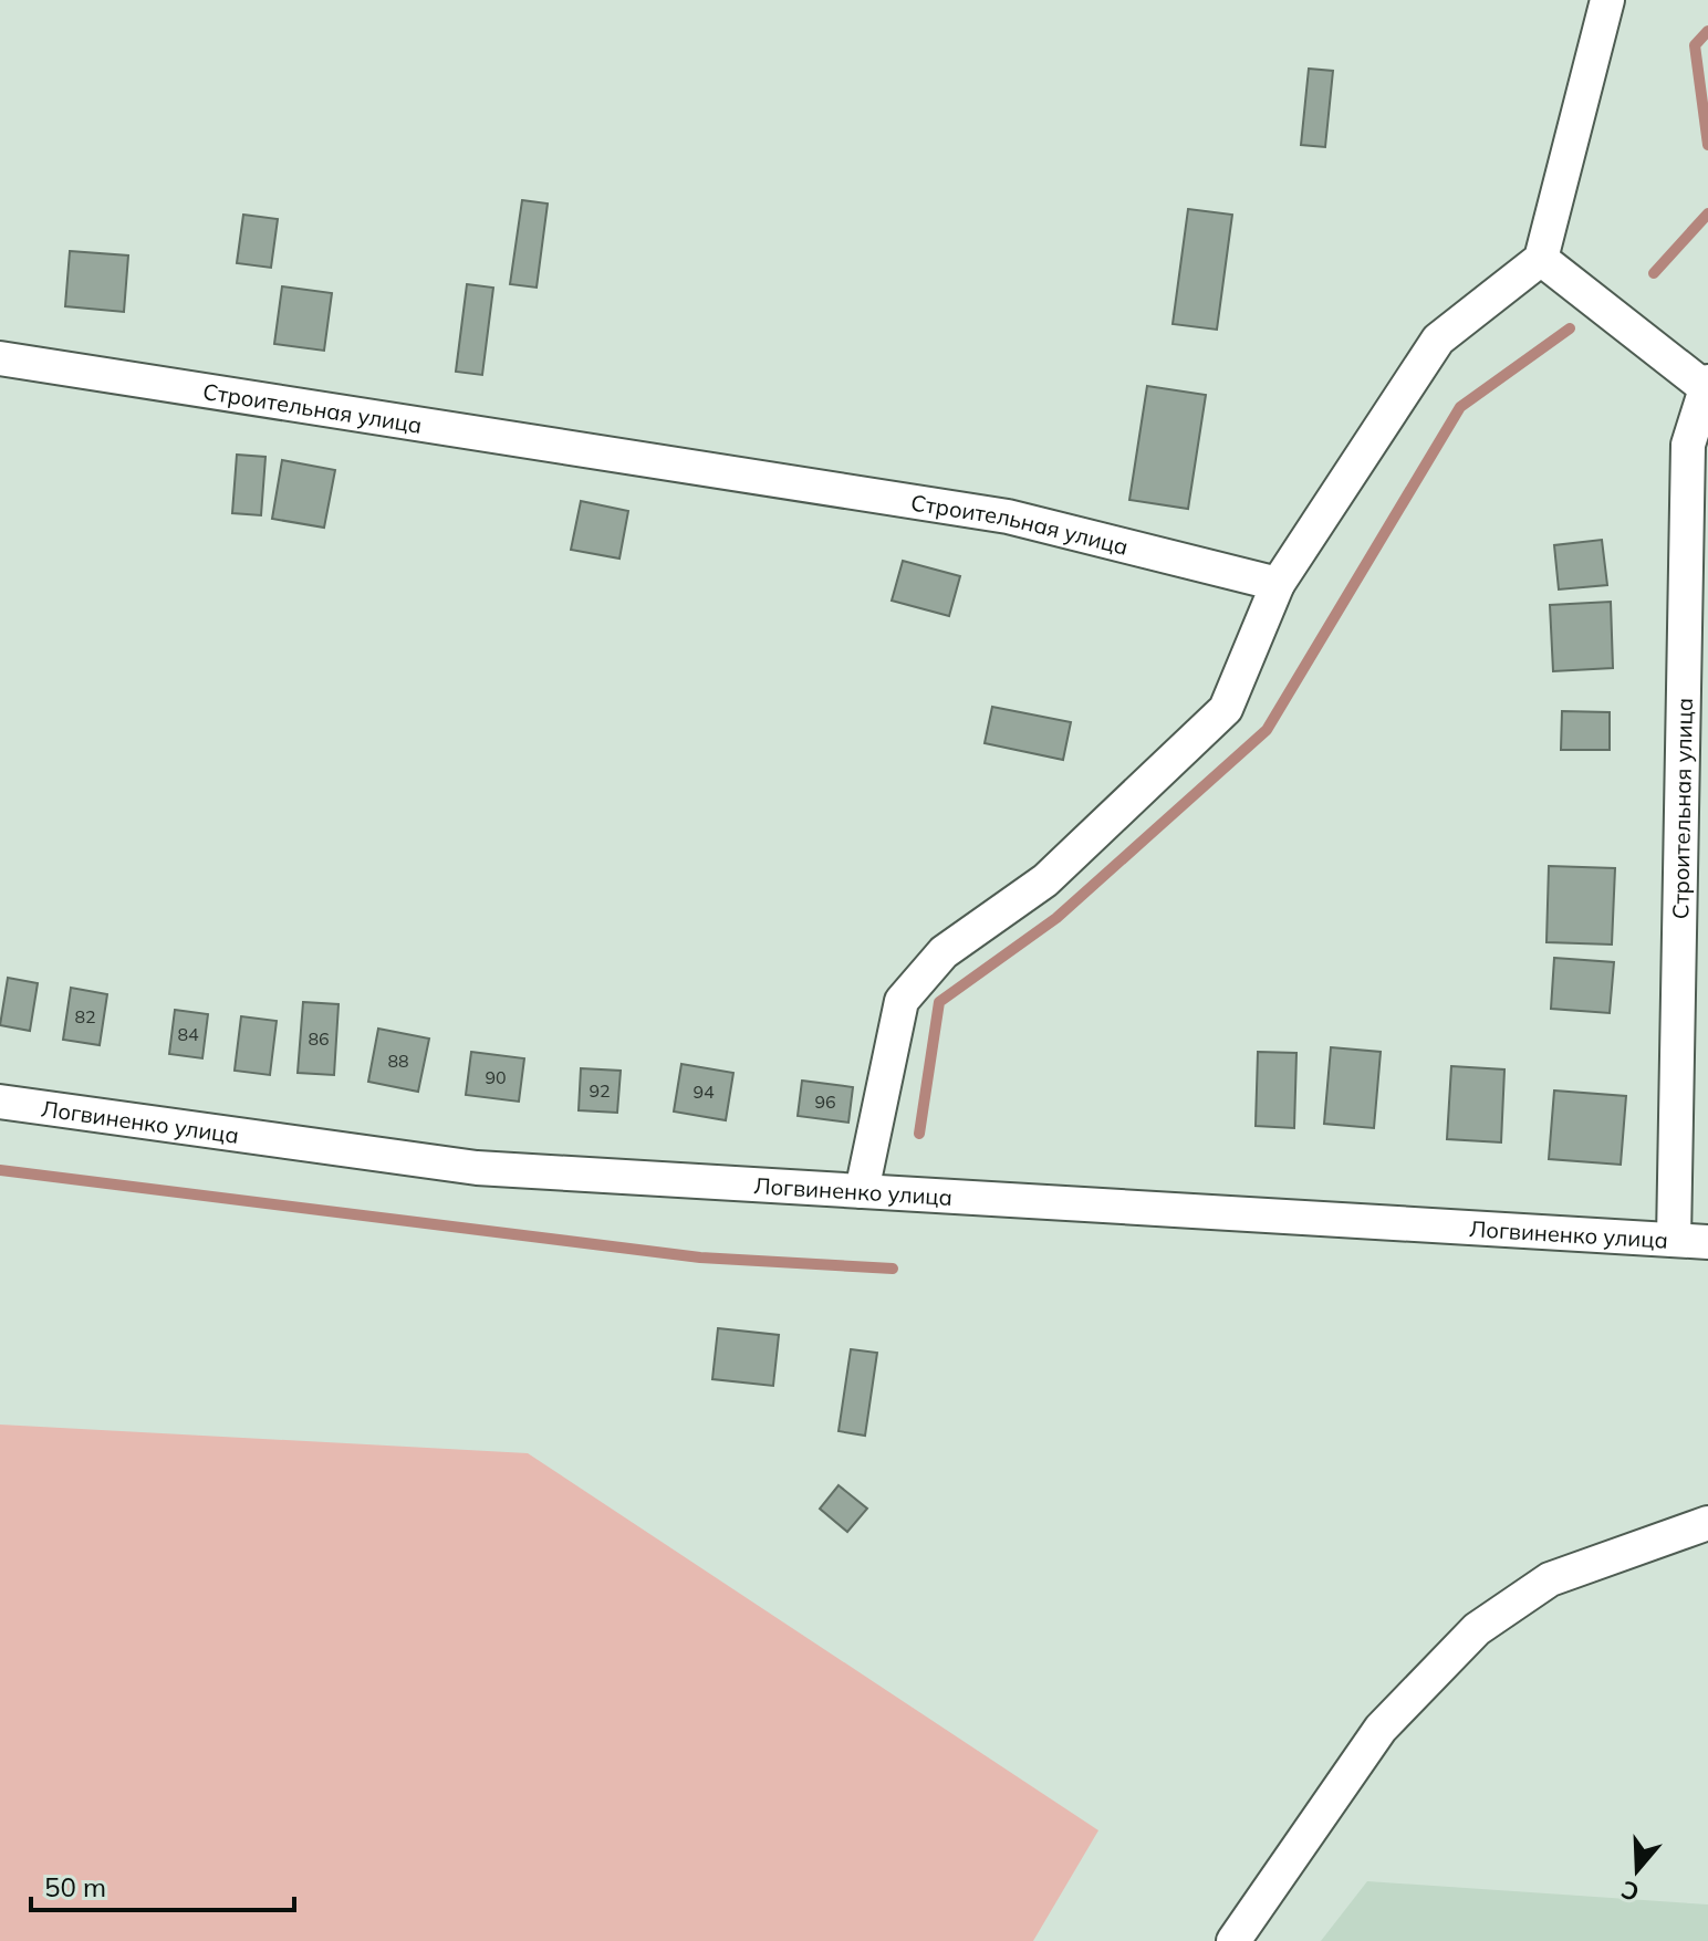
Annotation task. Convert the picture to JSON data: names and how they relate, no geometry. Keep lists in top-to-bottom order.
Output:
{
  "streets": {
    "street": ["Строительная улица", "Логвиненко улица"]
  },
  "crossings": [
    ["Строительная улица", "Логвиненко улица"]
  ],
  "house_numbers": [
    "82",
    "84",
    "86",
    "88",
    "90",
    "92",
    "94",
    "96"
  ],
  "scale_bar": "50 m",
  "north": "bottom"
}
